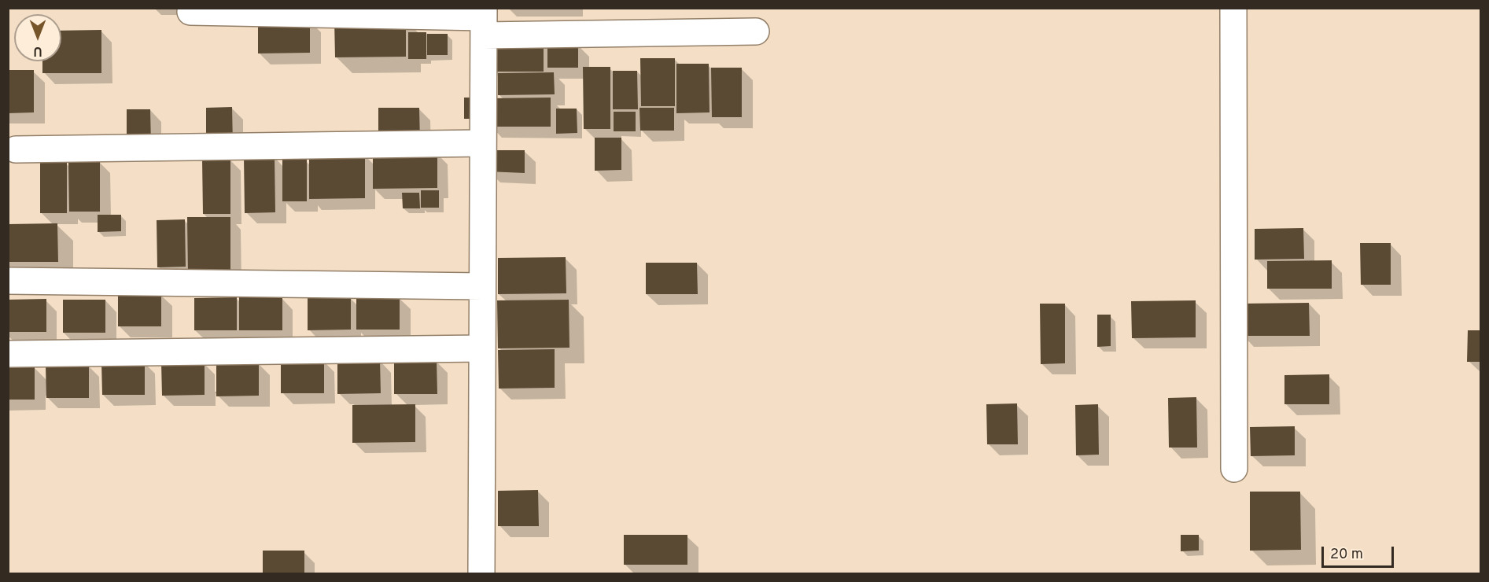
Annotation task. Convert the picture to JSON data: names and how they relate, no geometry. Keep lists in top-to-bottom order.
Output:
{
  "scale_bar": "20 m",
  "north": "bottom"
}
